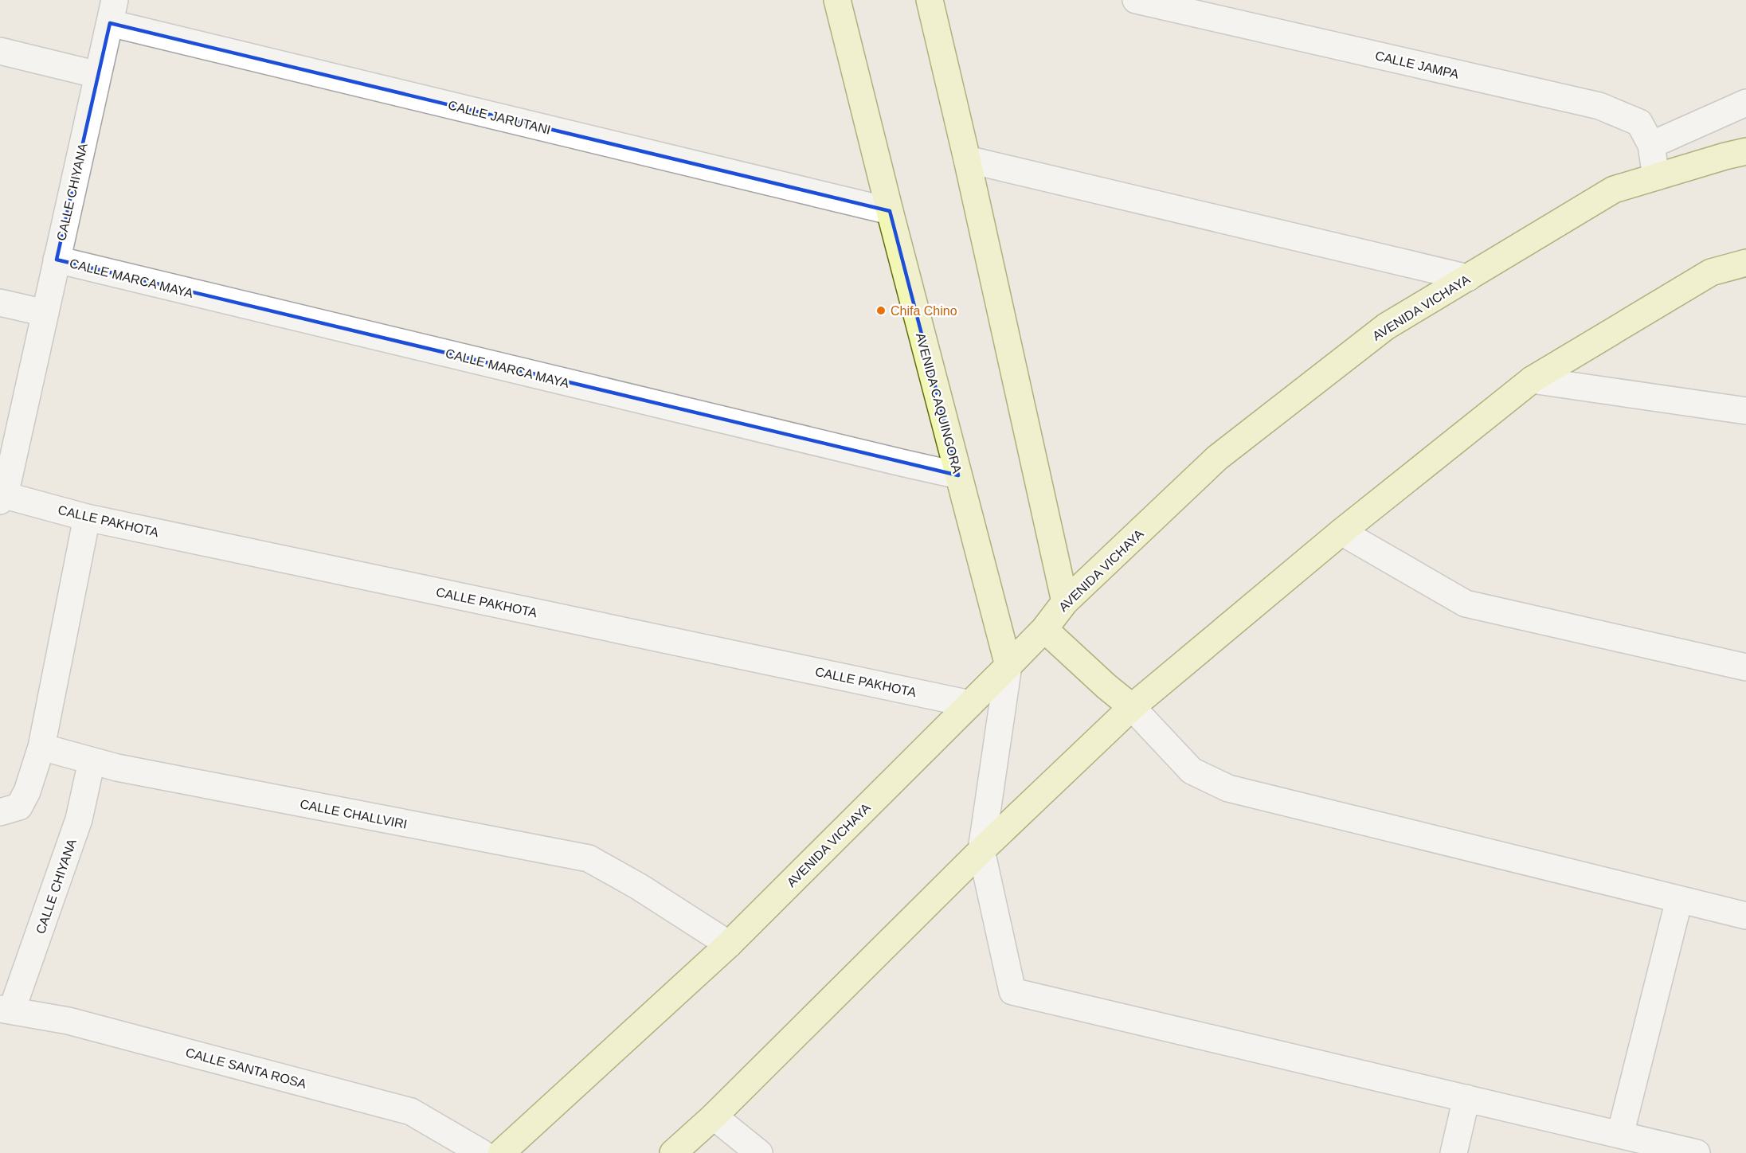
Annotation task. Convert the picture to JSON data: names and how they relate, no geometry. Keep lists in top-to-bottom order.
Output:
{
  "streets": {
    "street": [
      "CALLE JAMPA",
      "CALLE JARUTANI",
      "CALLE CHIYANA",
      "CALLE MARCA MAYA",
      "AVENIDA VICHAYA",
      "AVENIDA CAQUINGORA",
      "CALLE PAKHOTA",
      "CALLE CHALLVIRI",
      "CALLE SANTA ROSA"
    ]
  },
  "crossings": [
    ["CALLE JAMPA", "AVENIDA VICHAYA"],
    ["CALLE JARUTANI", "CALLE CHIYANA"],
    ["CALLE JARUTANI", "AVENIDA CAQUINGORA"],
    ["CALLE CHIYANA", "CALLE MARCA MAYA"],
    ["CALLE CHIYANA", "CALLE PAKHOTA"],
    ["CALLE CHIYANA", "CALLE CHALLVIRI"],
    ["CALLE CHIYANA", "CALLE SANTA ROSA"],
    ["CALLE MARCA MAYA", "AVENIDA CAQUINGORA"],
    ["AVENIDA VICHAYA", "AVENIDA CAQUINGORA"],
    ["AVENIDA VICHAYA", "CALLE PAKHOTA"],
    ["AVENIDA VICHAYA", "CALLE CHALLVIRI"]
  ],
  "places": ["Chifa Chino"]
}
